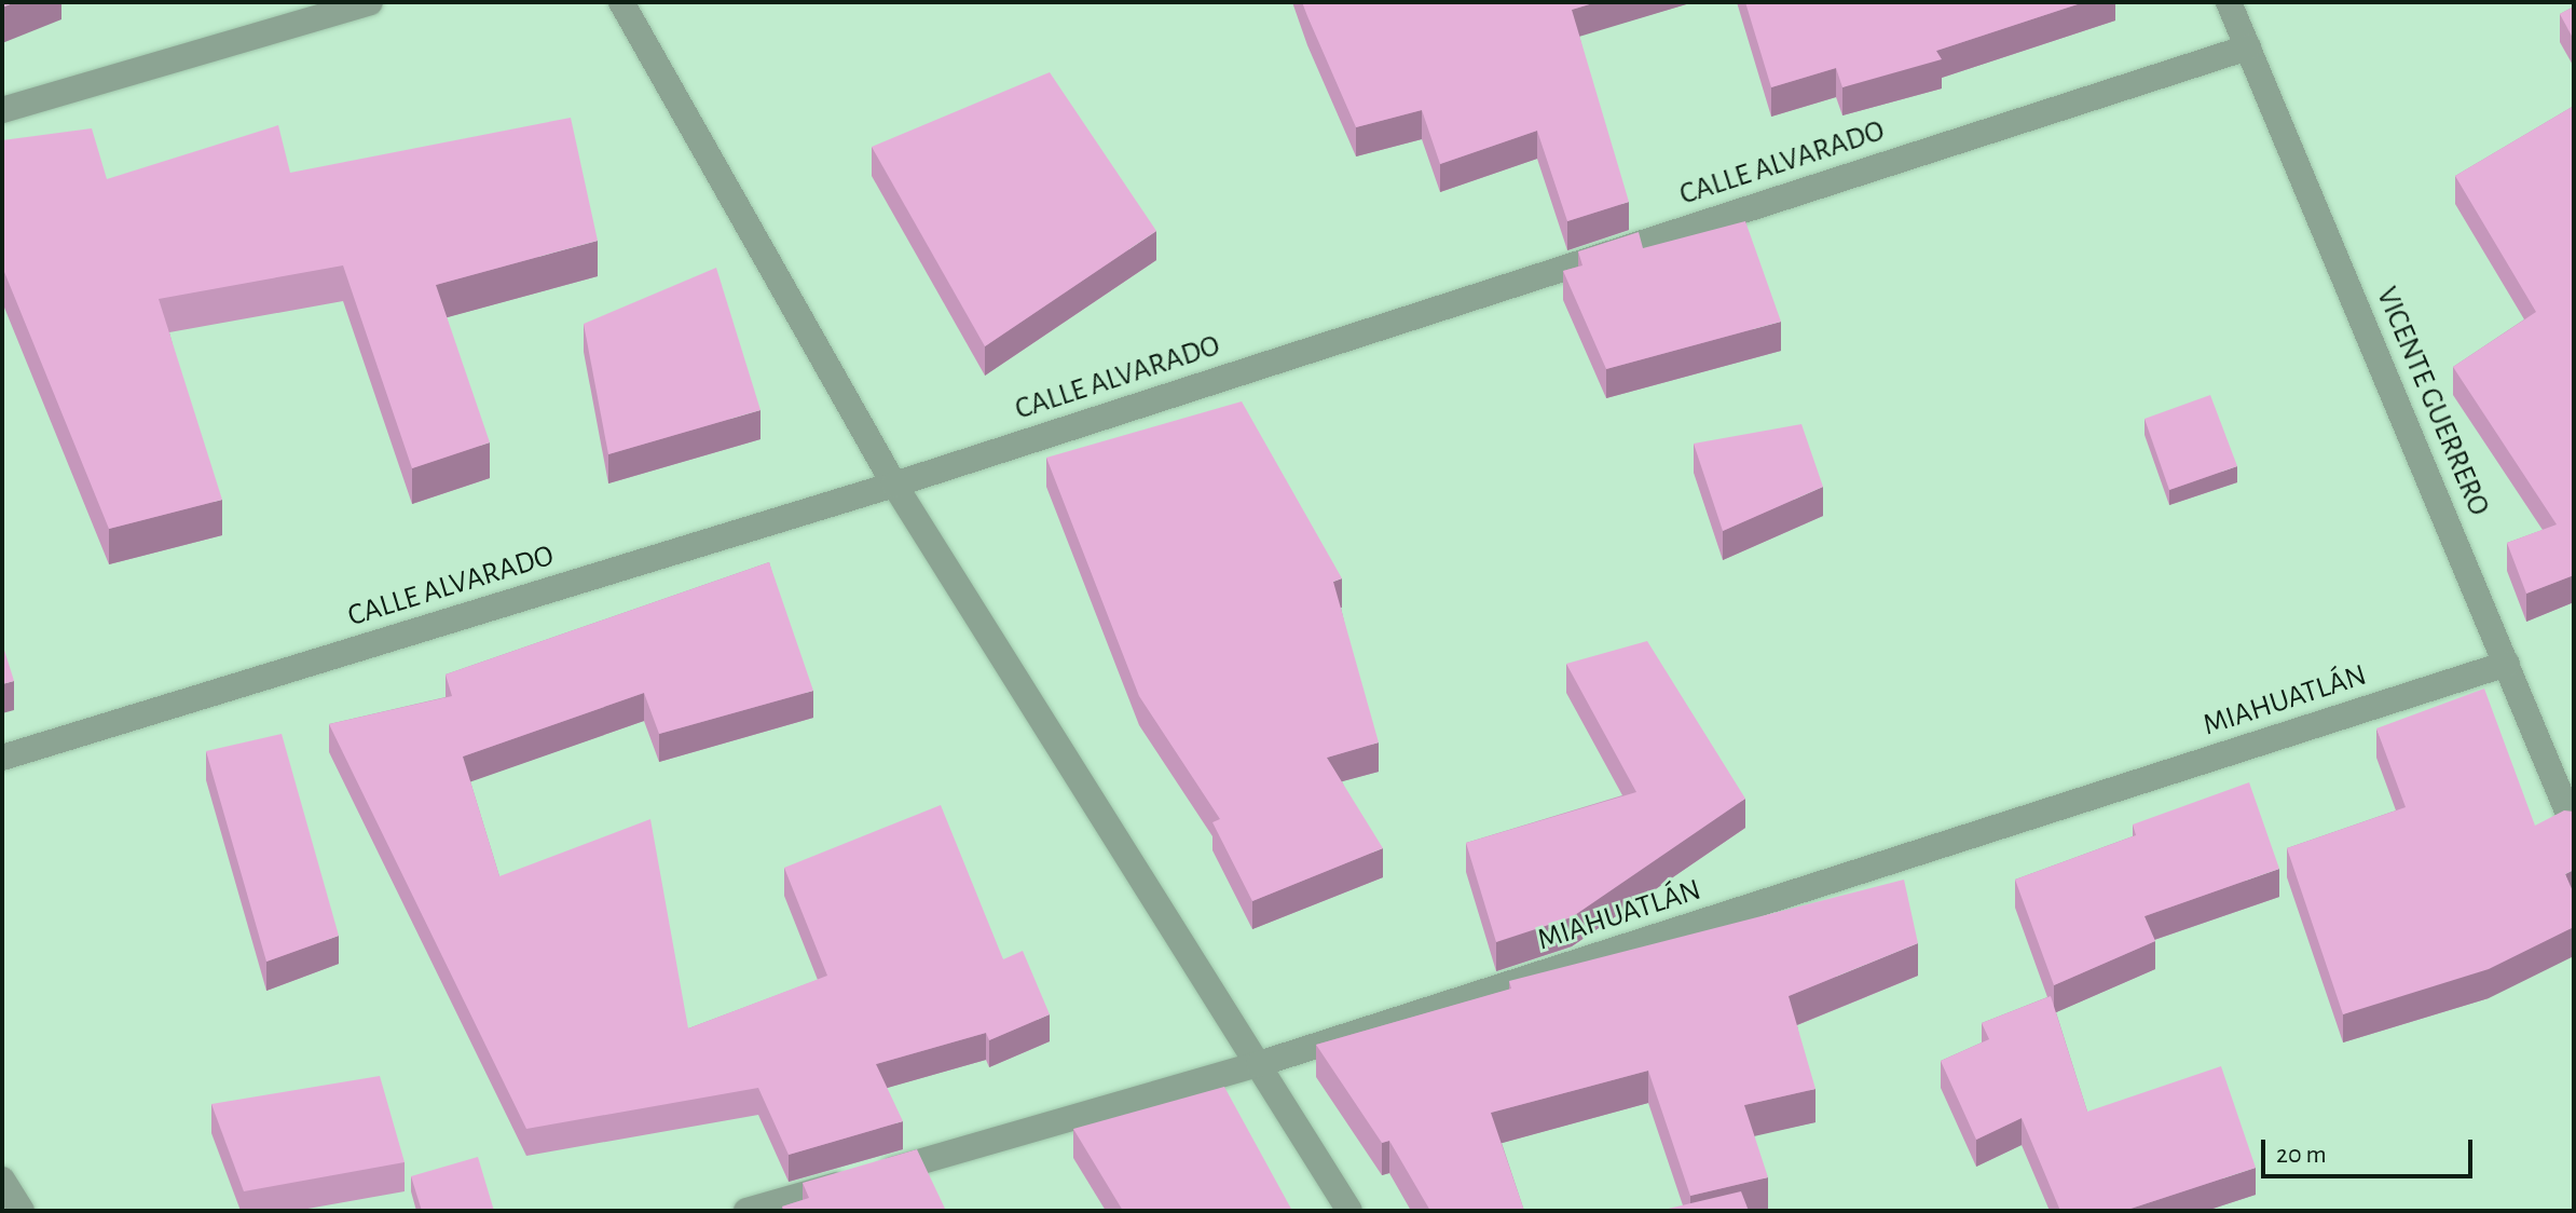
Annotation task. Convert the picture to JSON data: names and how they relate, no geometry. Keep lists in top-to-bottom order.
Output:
{
  "streets": {
    "street": ["CALLE ALVARADO", "VICENTE GUERRERO", "MIAHUATLÁN"]
  },
  "crossings": [
    ["CALLE ALVARADO", "VICENTE GUERRERO"],
    ["VICENTE GUERRERO", "MIAHUATLÁN"]
  ],
  "scale_bar": "20 m"
}
